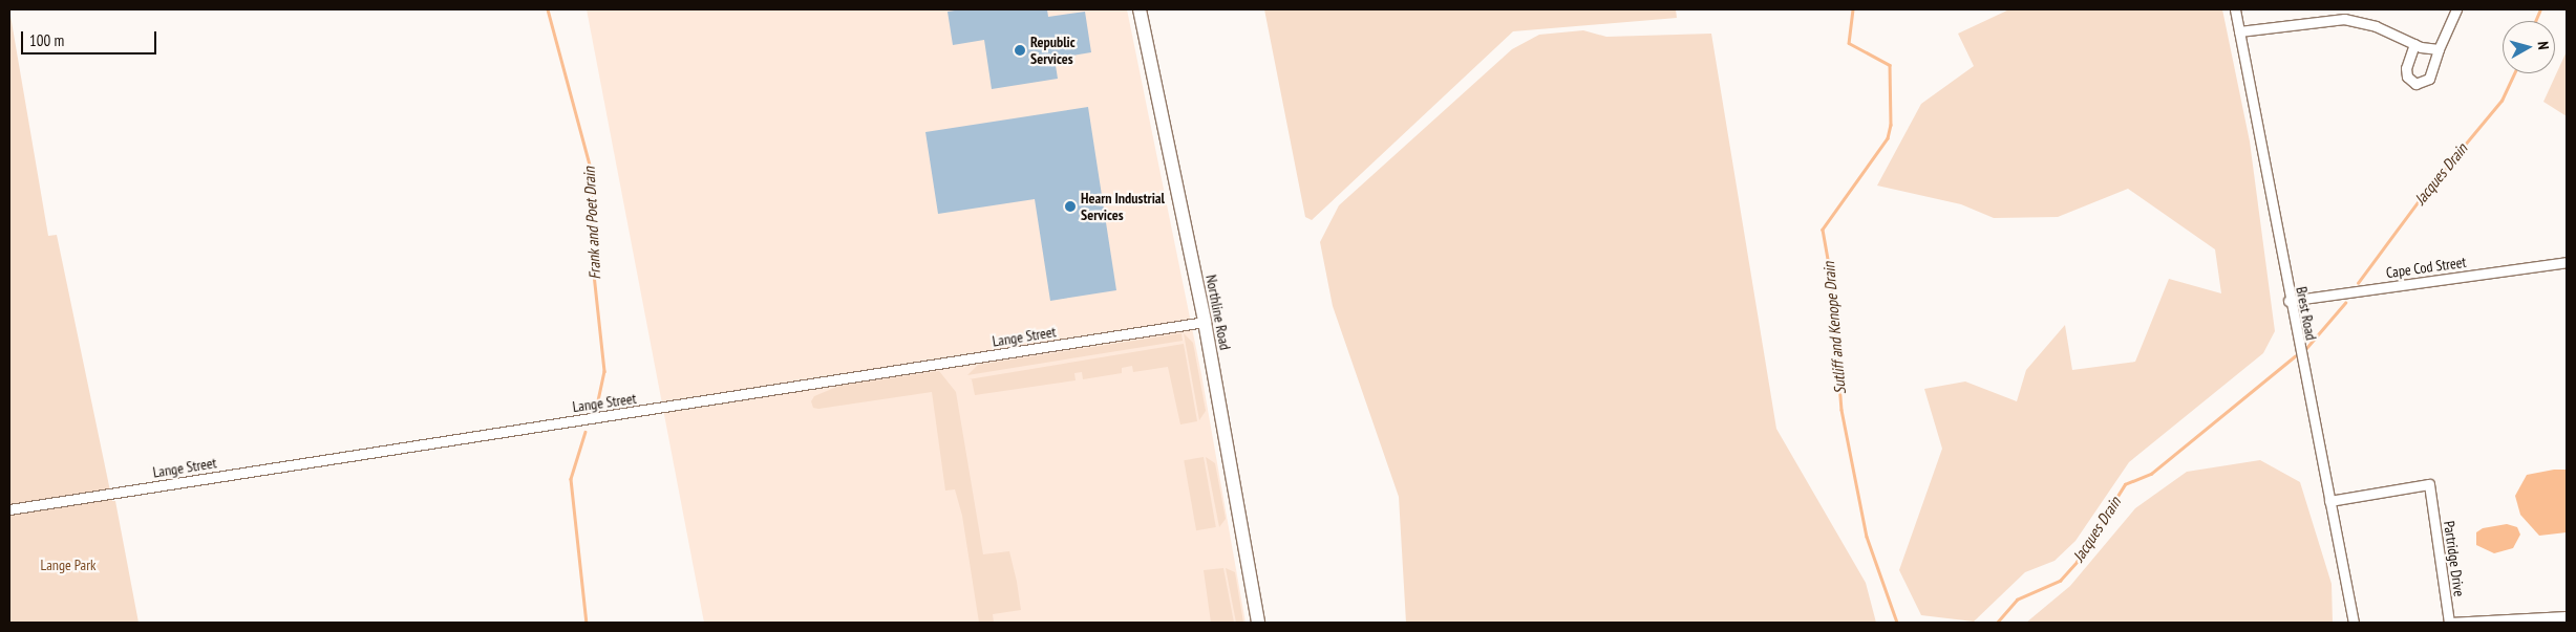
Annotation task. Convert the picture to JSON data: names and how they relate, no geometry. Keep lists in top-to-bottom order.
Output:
{
  "streets": {
    "main road": ["Northline Road"],
    "street": [
      "Cape Cod Street",
      "Brest Road",
      "Lange Street",
      "Partridge Drive"
    ]
  },
  "crossings": [
    ["Cape Cod Street", "Brest Road"],
    ["Northline Road", "Lange Street"],
    ["Brest Road", "Partridge Drive"]
  ],
  "water": ["Jacques Drain", "Frank and Poet Drain", "Sutliff and Kenope Drain"],
  "parks": ["Lange Park"],
  "places": ["Republic Services", "Hearn Industrial Services"],
  "scale_bar": "100 m",
  "north": "right"
}
